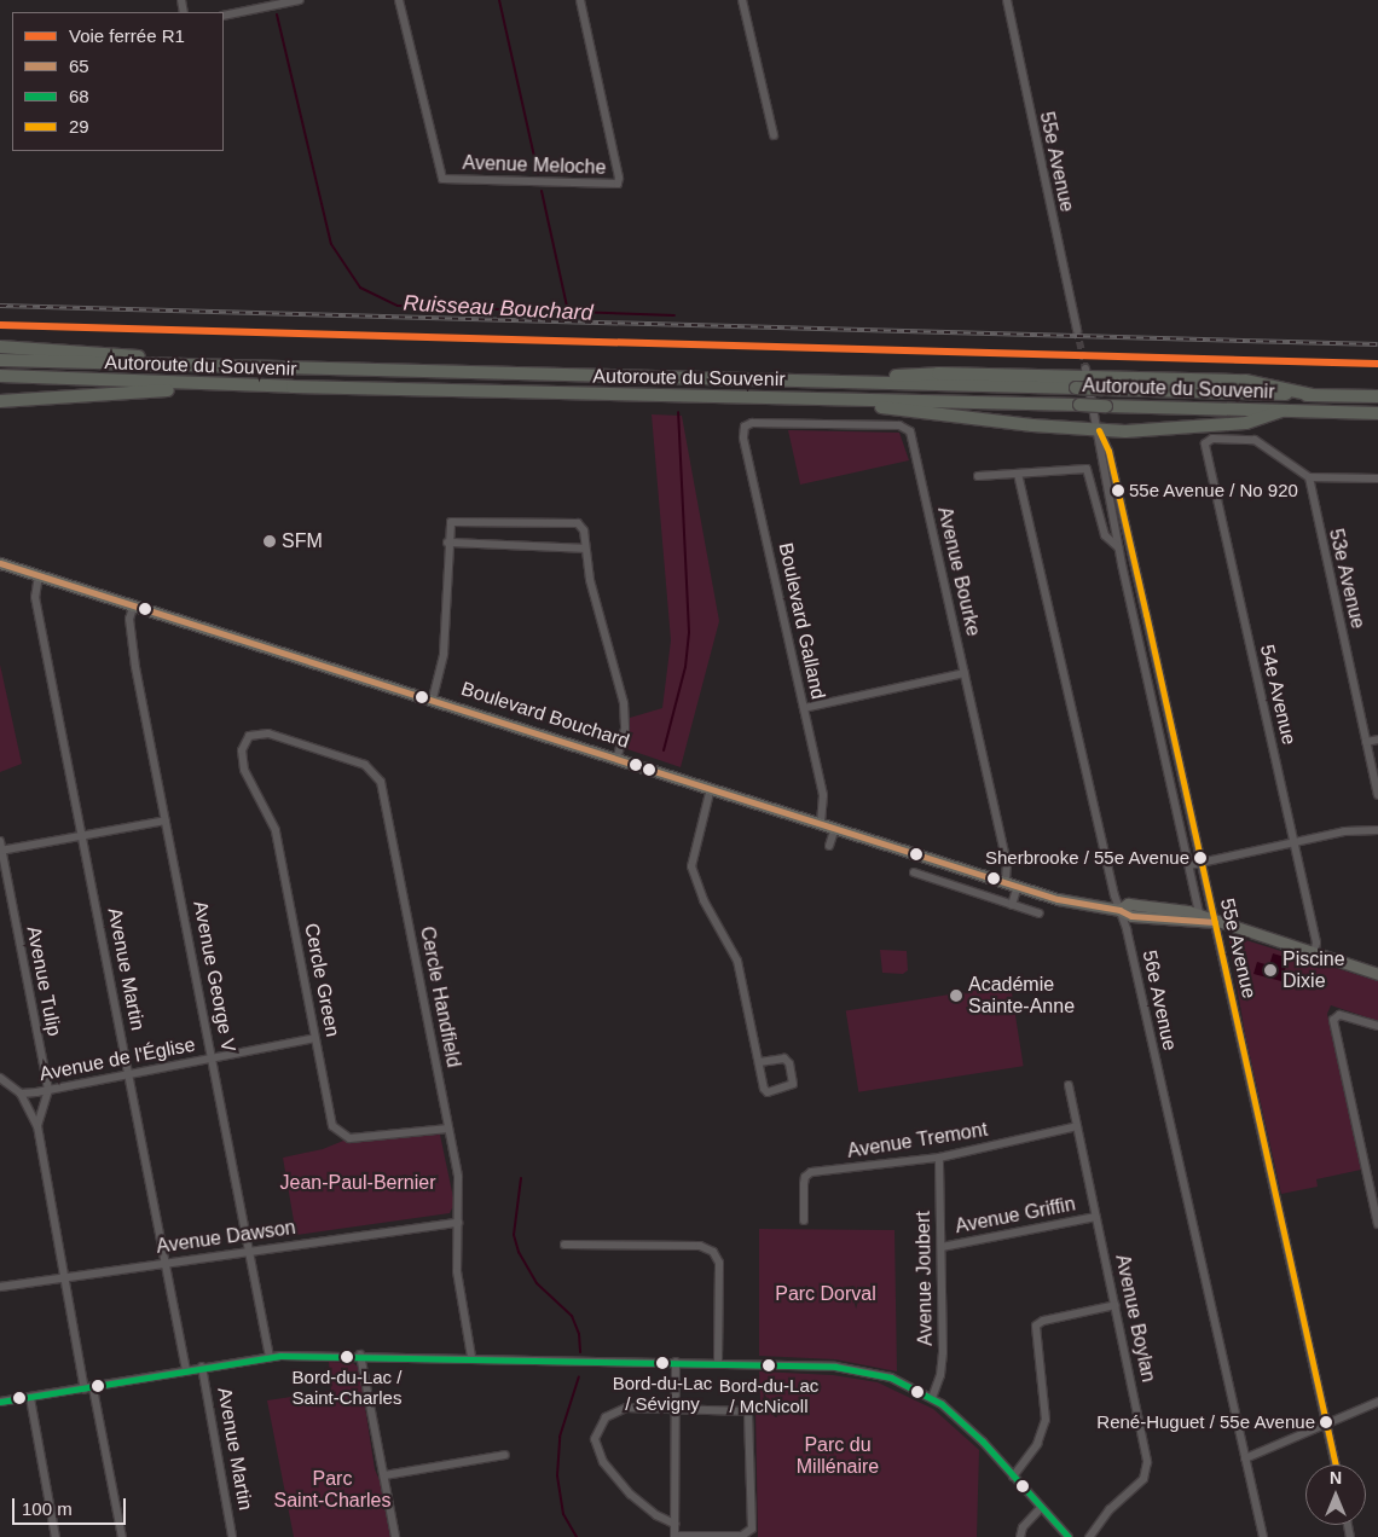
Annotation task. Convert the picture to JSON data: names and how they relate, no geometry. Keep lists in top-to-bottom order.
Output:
{
  "streets": {
    "highway": ["Autoroute du Souvenir"],
    "main road": ["Boulevard Bouchard"],
    "street": [
      "55e Avenue",
      "Avenue Meloche",
      "Avenue Bourke",
      "53e Avenue",
      "Boulevard Galland",
      "54e Avenue",
      "Avenue Martin",
      "Avenue George V",
      "Cercle Green",
      "Avenue Tulip",
      "Cercle Handfield",
      "56e Avenue",
      "Avenue de l'Église",
      "Avenue Tremont",
      "Avenue Griffin",
      "Avenue Dawson",
      "Avenue Joubert",
      "Avenue Boylan"
    ]
  },
  "crossings": [
    ["55e Avenue", "Boulevard Bouchard"],
    ["55e Avenue", "56e Avenue"],
    ["Avenue Bourke", "Boulevard Galland"],
    ["Avenue Bourke", "Boulevard Bouchard"],
    ["53e Avenue", "54e Avenue"],
    ["Boulevard Galland", "Boulevard Bouchard"],
    ["54e Avenue", "Boulevard Bouchard"],
    ["Boulevard Bouchard", "Avenue Martin"],
    ["Boulevard Bouchard", "Avenue George V"],
    ["Boulevard Bouchard", "56e Avenue"],
    ["Avenue Martin", "Avenue de l'Église"],
    ["Avenue Martin", "Avenue Dawson"],
    ["Avenue George V", "Avenue de l'Église"],
    ["Avenue George V", "Avenue Dawson"],
    ["Cercle Green", "Cercle Handfield"],
    ["Cercle Green", "Avenue de l'Église"],
    ["Avenue Tulip", "Avenue de l'Église"],
    ["Avenue Tulip", "Avenue Dawson"],
    ["Cercle Handfield", "Avenue Dawson"],
    ["Avenue Tremont", "Avenue Joubert"],
    ["Avenue Tremont", "Avenue Boylan"],
    ["Avenue Griffin", "Avenue Joubert"],
    ["Avenue Griffin", "Avenue Boylan"]
  ],
  "water": ["Ruisseau Bouchard"],
  "parks": [
    "Jean-Paul-Bernier",
    "Parc Dorval",
    "Parc du Millénaire",
    "Parc Saint-Charles"
  ],
  "places": [
    "55e Avenue / No 920",
    "SFM",
    "Sherbrooke / 55e Avenue",
    "Piscine Dixie",
    "Académie Sainte-Anne",
    "Bord-du-Lac / Saint-Charles",
    "Bord-du-Lac / Sévigny",
    "Bord-du-Lac / McNicoll",
    "René-Huguet / 55e Avenue"
  ],
  "lines": [
    "rail line R1",
    "transit line 29",
    "transit line 65",
    "transit line 68"
  ],
  "legend": [
    "Voie ferrée R1",
    "65",
    "68",
    "29"
  ],
  "scale_bar": "100 m",
  "north": "top"
}
